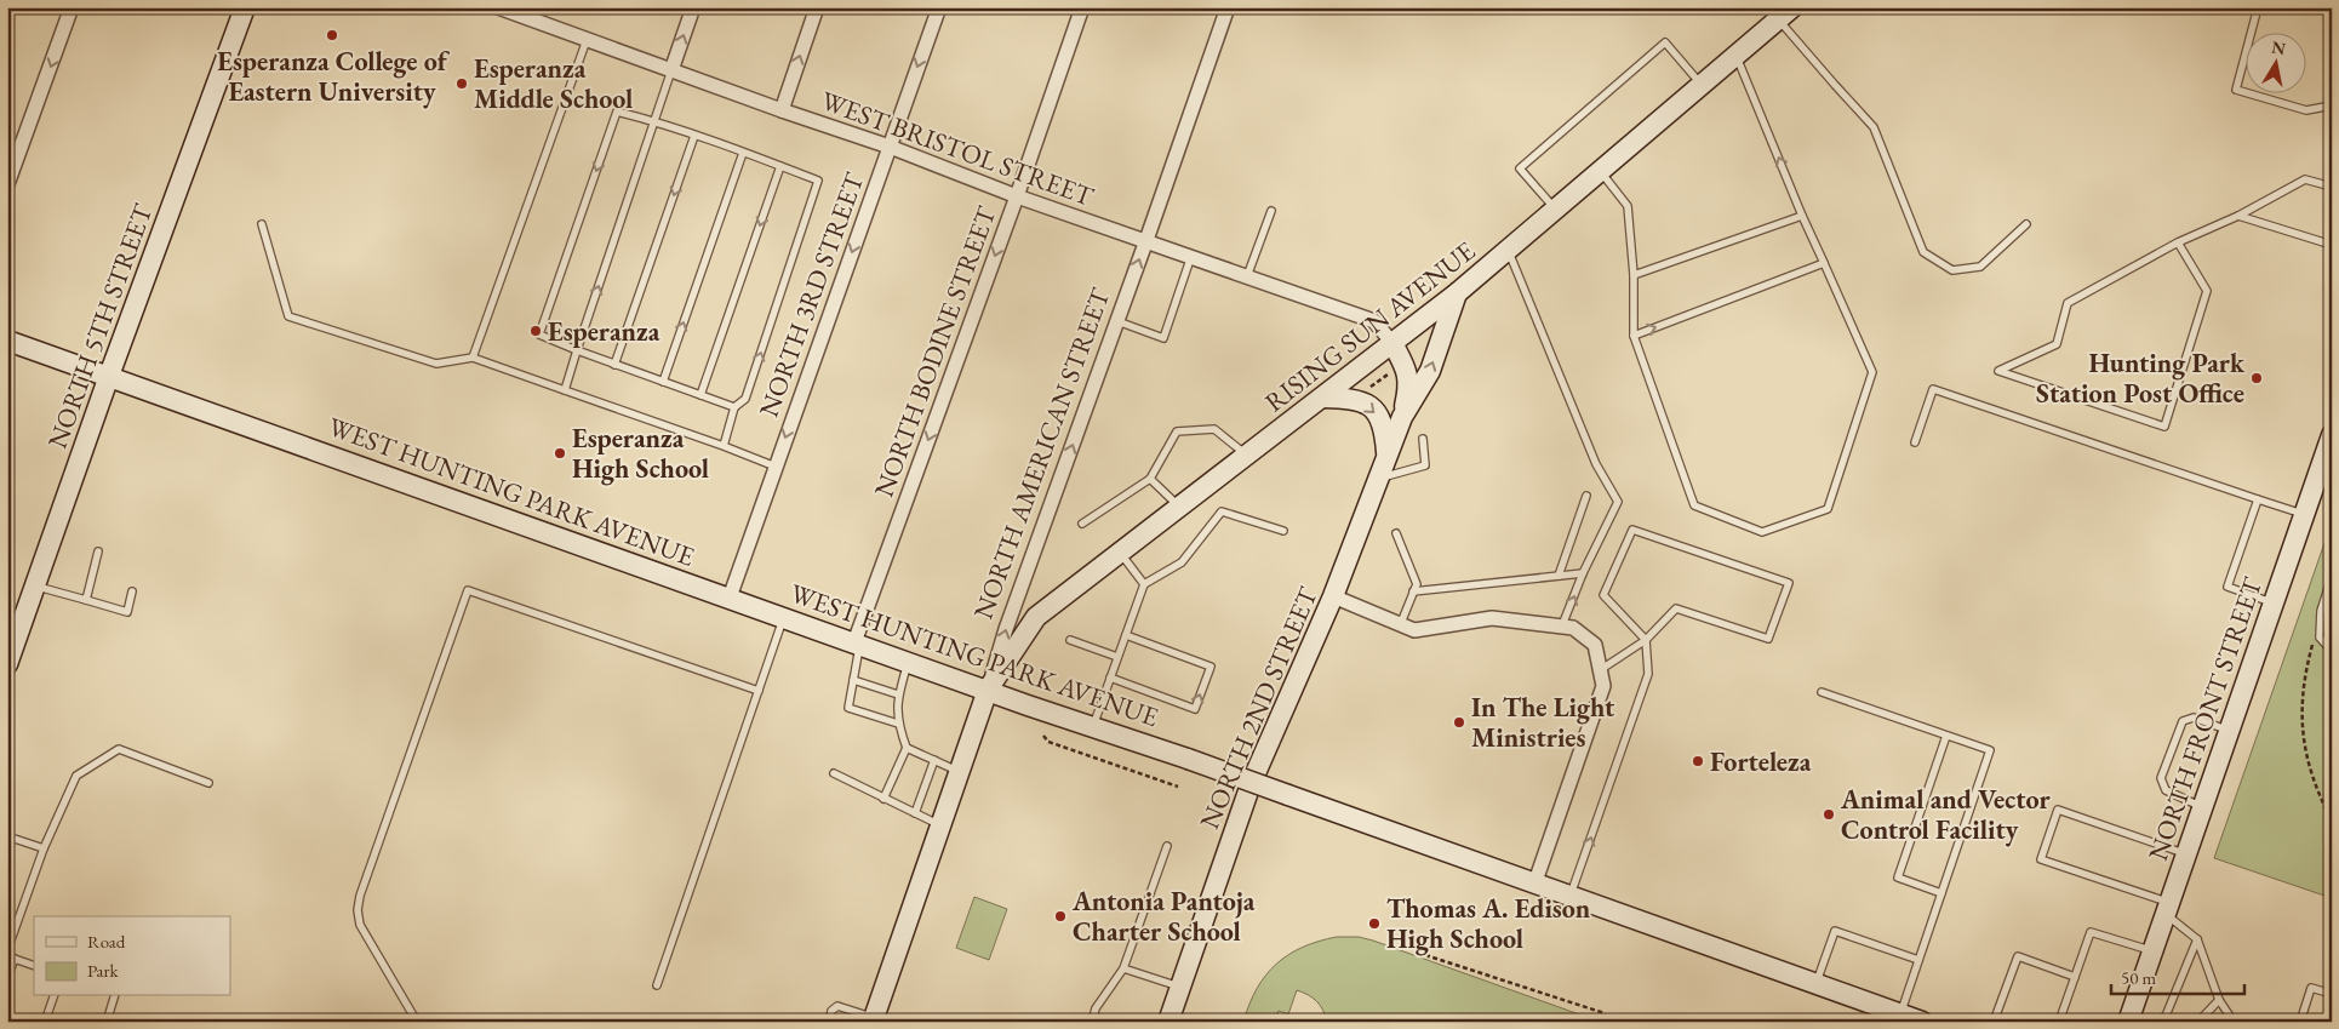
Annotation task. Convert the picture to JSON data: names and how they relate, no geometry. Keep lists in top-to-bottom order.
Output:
{
  "streets": {
    "street": [
      "WEST BRISTOL STREET",
      "NORTH 3RD STREET",
      "NORTH 5TH STREET",
      "RISING SUN AVENUE",
      "NORTH BODINE STREET",
      "NORTH AMERICAN STREET",
      "WEST HUNTING PARK AVENUE",
      "NORTH 2ND STREET",
      "NORTH FRONT STREET"
    ]
  },
  "crossings": [
    ["WEST BRISTOL STREET", "NORTH 3RD STREET"],
    ["WEST BRISTOL STREET", "RISING SUN AVENUE"],
    ["WEST BRISTOL STREET", "NORTH BODINE STREET"],
    ["WEST BRISTOL STREET", "NORTH AMERICAN STREET"],
    ["WEST BRISTOL STREET", "NORTH 2ND STREET"],
    ["NORTH 3RD STREET", "WEST HUNTING PARK AVENUE"],
    ["NORTH 5TH STREET", "WEST HUNTING PARK AVENUE"],
    ["RISING SUN AVENUE", "NORTH AMERICAN STREET"],
    ["RISING SUN AVENUE", "WEST HUNTING PARK AVENUE"],
    ["RISING SUN AVENUE", "NORTH 2ND STREET"],
    ["NORTH BODINE STREET", "WEST HUNTING PARK AVENUE"],
    ["NORTH AMERICAN STREET", "WEST HUNTING PARK AVENUE"]
  ],
  "one_way": ["NORTH 3RD STREET", "NORTH BODINE STREET", "NORTH AMERICAN STREET"],
  "places": [
    "Esperanza College of Eastern University",
    "Esperanza Middle School",
    "Esperanza",
    "Hunting Park Station Post Office",
    "Esperanza High School",
    "In The Light Ministries",
    "Forteleza",
    "Animal and Vector Control Facility",
    "Antonia Pantoja Charter School",
    "Thomas A. Edison High School"
  ],
  "legend": ["Road", "Park"],
  "scale_bar": "50 m",
  "north": "top"
}
